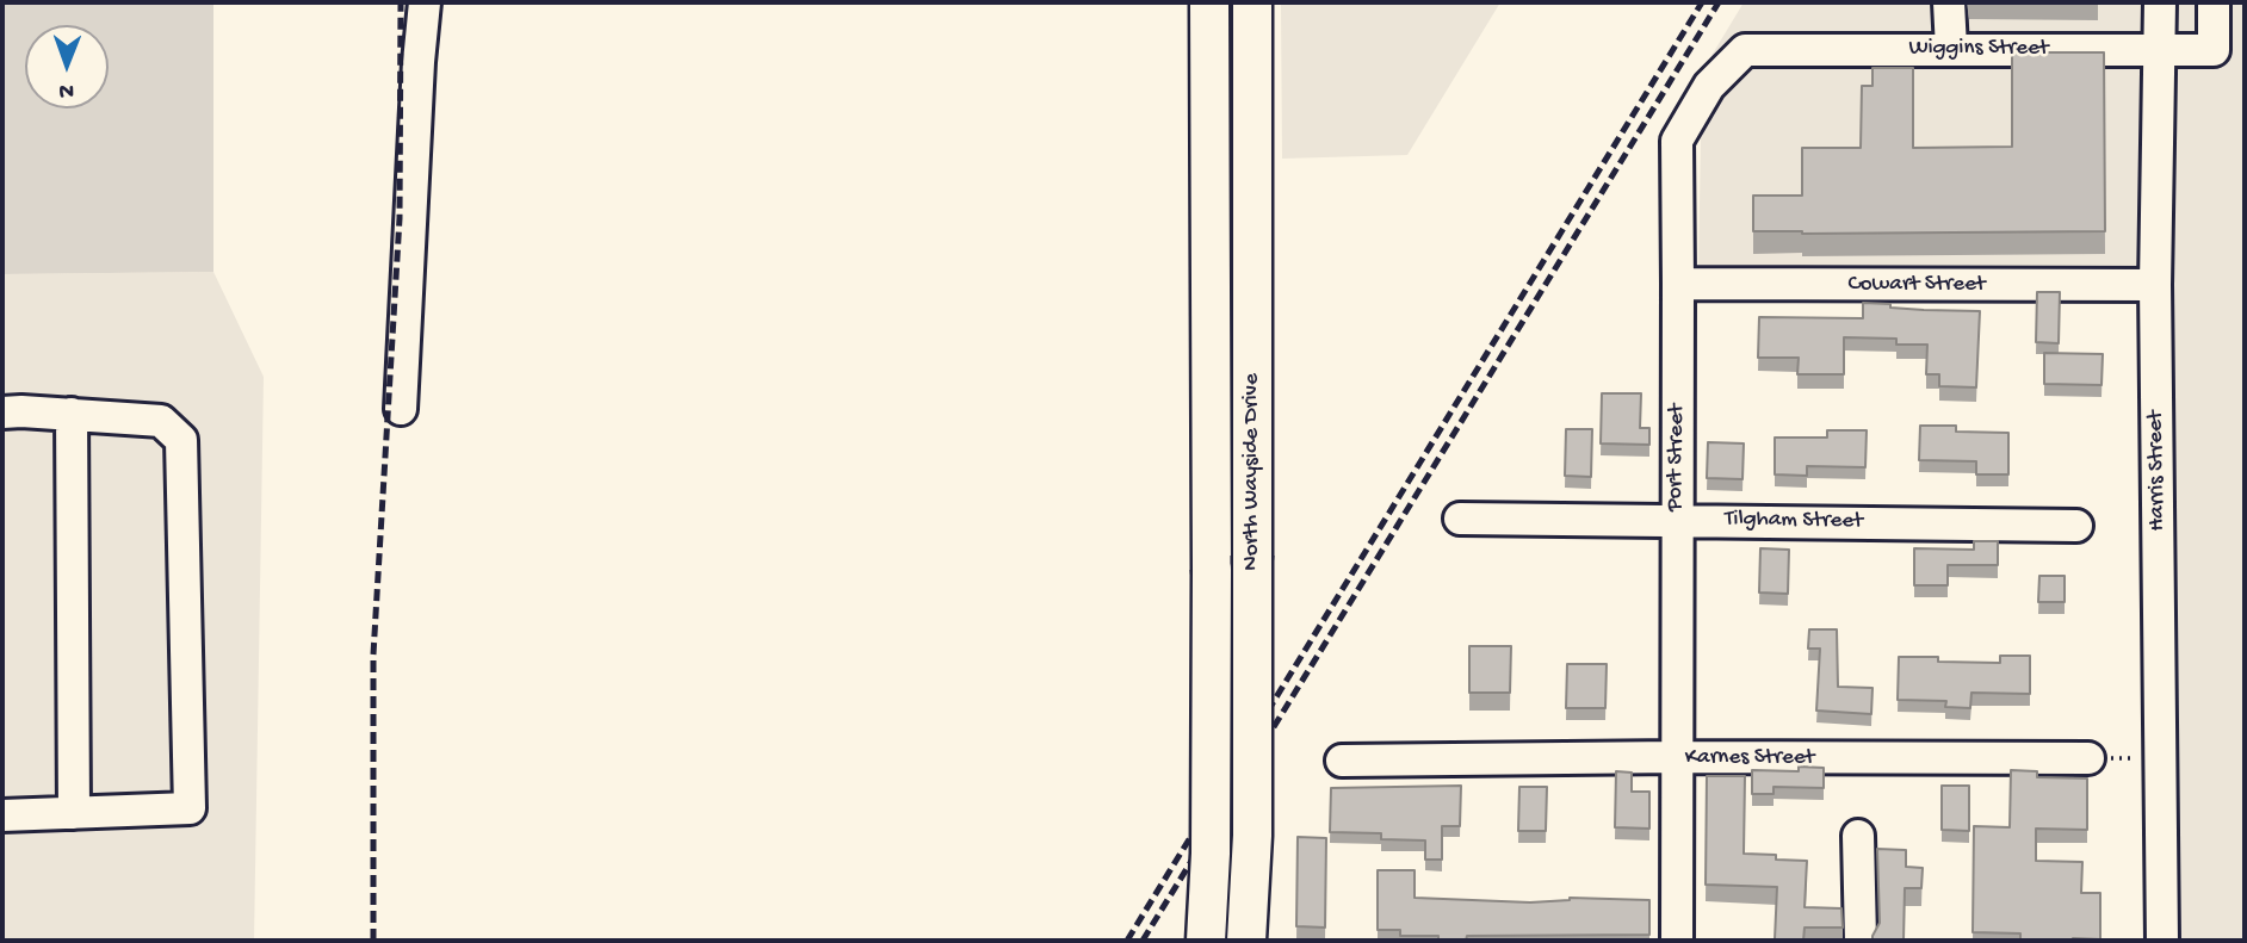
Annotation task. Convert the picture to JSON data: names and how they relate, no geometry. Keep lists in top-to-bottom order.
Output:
{
  "streets": {
    "main road": ["North Wayside Drive"],
    "street": [
      "Wiggins Street",
      "Cowart Street",
      "Port Street",
      "Harris Street",
      "Tilgham Street",
      "Karnes Street"
    ]
  },
  "crossings": [
    ["Wiggins Street", "Port Street"],
    ["Wiggins Street", "Harris Street"],
    ["Cowart Street", "Port Street"],
    ["Cowart Street", "Harris Street"],
    ["Port Street", "Tilgham Street"],
    ["Port Street", "Karnes Street"]
  ],
  "north": "bottom"
}
